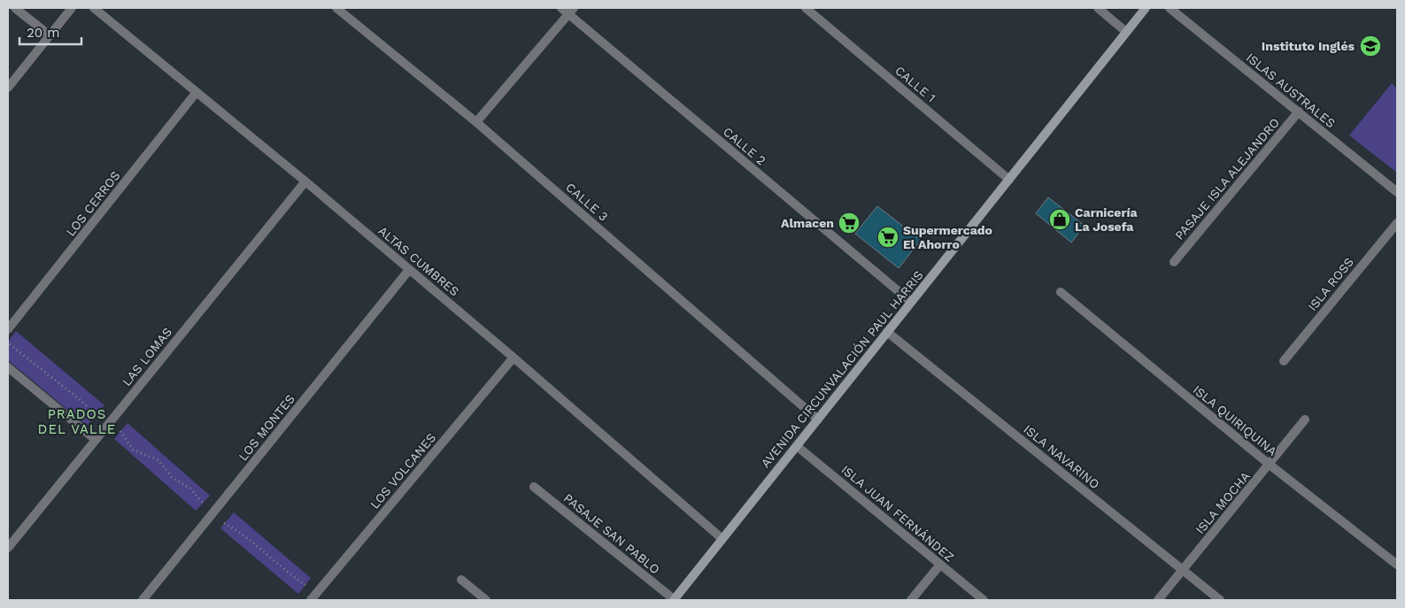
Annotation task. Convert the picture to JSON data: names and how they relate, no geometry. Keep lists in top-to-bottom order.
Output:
{
  "streets": {
    "main road": ["AVENIDA CIRCUNVALACIÓN PAUL HARRIS"],
    "street": [
      "CALLE 1",
      "ISLAS AUSTRALES",
      "CALLE 2",
      "PASAJE ISLA ALEJANDRO",
      "CALLE 3",
      "LOS CERROS",
      "ALTAS CUMBRES",
      "ISLA ROSS",
      "LAS LOMAS",
      "ISLA QUIRIQUINA",
      "LOS MONTES",
      "ISLA NAVARINO",
      "LOS VOLCANES",
      "ISLA MOCHA",
      "ISLA JUAN FERNÁNDEZ",
      "PASAJE SAN PABLO"
    ]
  },
  "crossings": [
    ["CALLE 1", "AVENIDA CIRCUNVALACIÓN PAUL HARRIS"],
    ["ISLAS AUSTRALES", "PASAJE ISLA ALEJANDRO"],
    ["CALLE 2", "AVENIDA CIRCUNVALACIÓN PAUL HARRIS"],
    ["CALLE 3", "AVENIDA CIRCUNVALACIÓN PAUL HARRIS"],
    ["LOS CERROS", "ALTAS CUMBRES"],
    ["ALTAS CUMBRES", "LAS LOMAS"],
    ["ALTAS CUMBRES", "AVENIDA CIRCUNVALACIÓN PAUL HARRIS"],
    ["ALTAS CUMBRES", "LOS MONTES"],
    ["ALTAS CUMBRES", "LOS VOLCANES"],
    ["AVENIDA CIRCUNVALACIÓN PAUL HARRIS", "ISLA NAVARINO"],
    ["AVENIDA CIRCUNVALACIÓN PAUL HARRIS", "ISLA JUAN FERNÁNDEZ"],
    ["AVENIDA CIRCUNVALACIÓN PAUL HARRIS", "PASAJE SAN PABLO"],
    ["ISLA QUIRIQUINA", "ISLA MOCHA"],
    ["ISLA NAVARINO", "ISLA MOCHA"]
  ],
  "districts": ["PRADOS DEL VALLE"],
  "places": {
    "school or university": ["Instituto Inglés"],
    "shop": ["Carnicería La Josefa"],
    "supermarket": ["Almacen", "Supermercado El Ahorro"]
  },
  "scale_bar": "20 m"
}
